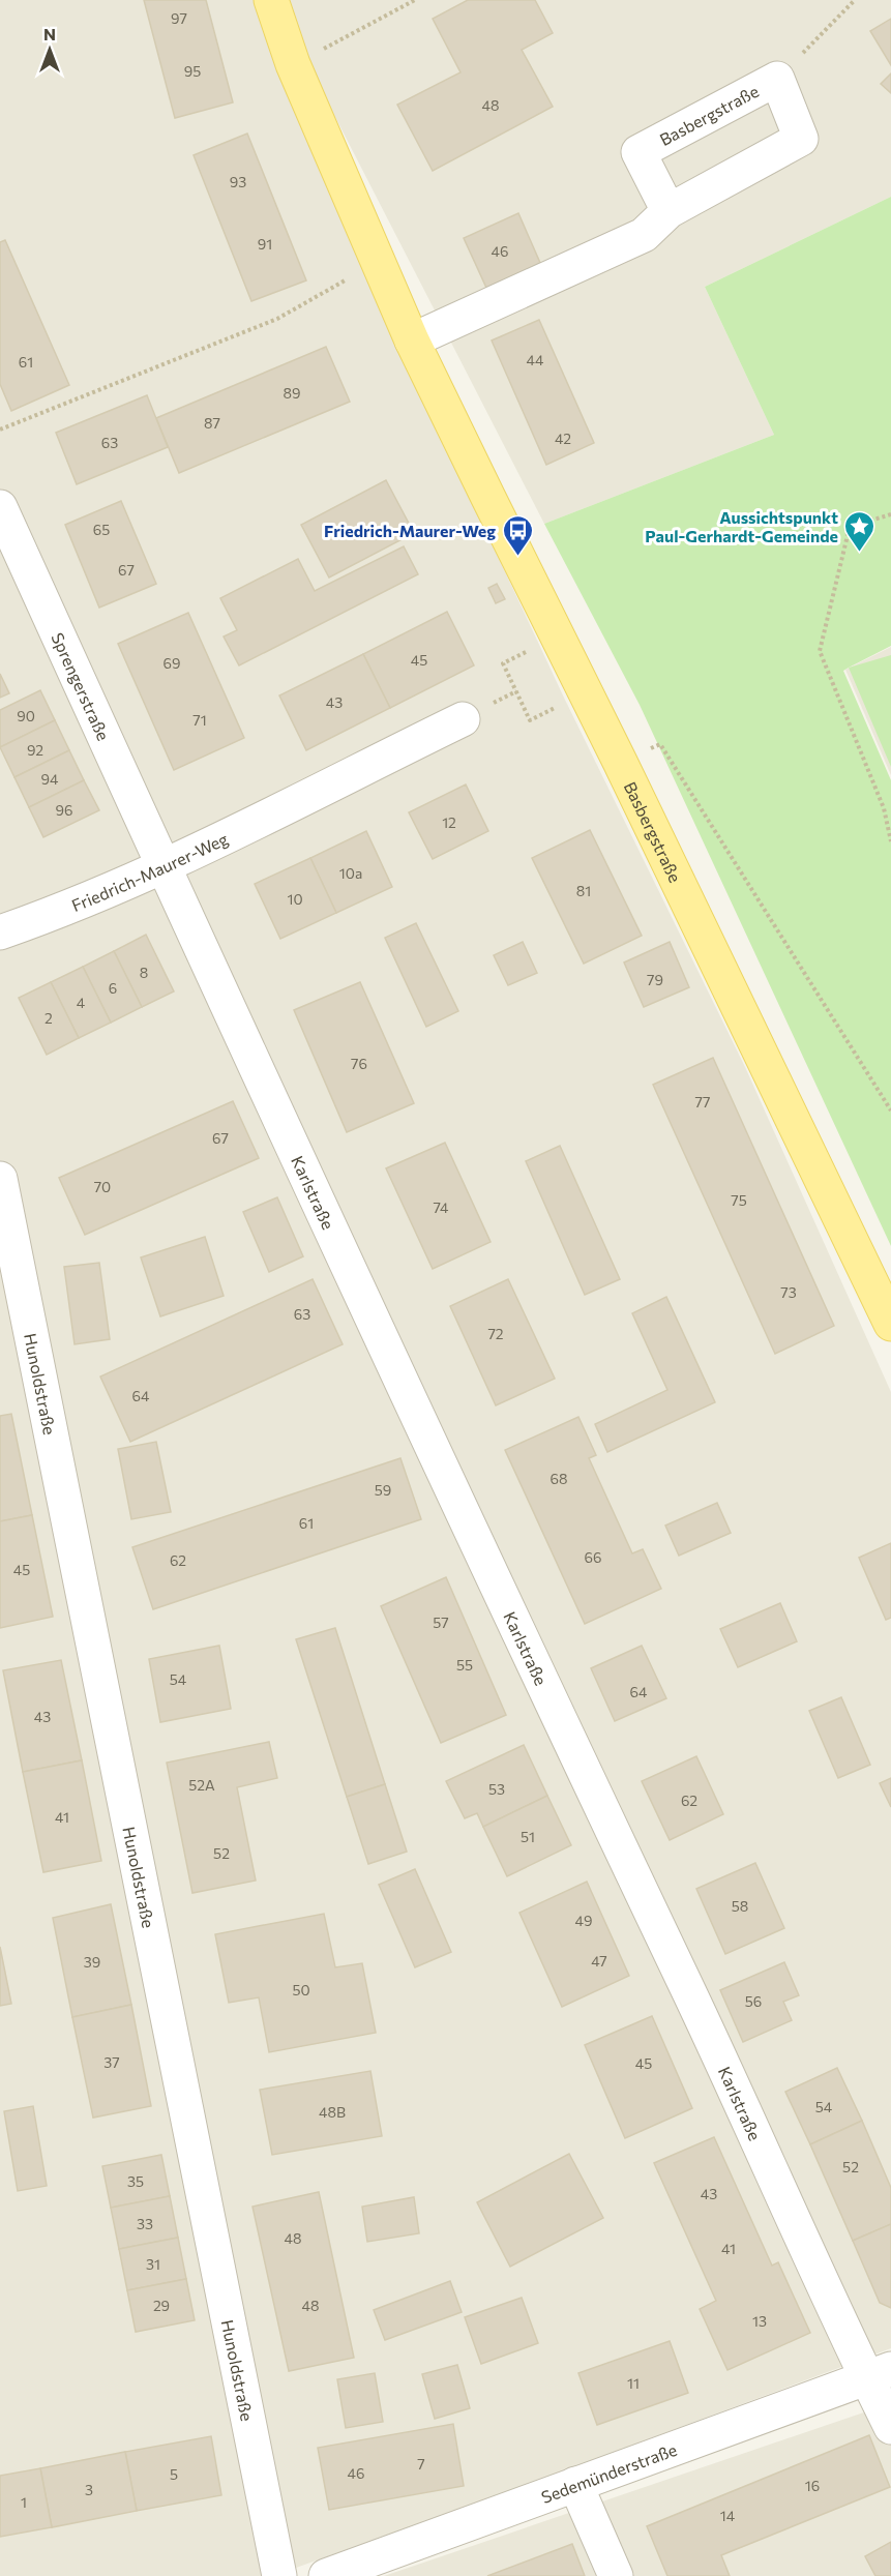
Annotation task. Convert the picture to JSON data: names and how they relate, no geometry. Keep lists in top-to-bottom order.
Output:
{
  "streets": {
    "main road": ["Basbergstraße"],
    "street": [
      "Sprengerstraße",
      "Friedrich-Maurer-Weg",
      "Karlstraße",
      "Hunoldstraße",
      "Sedemünderstraße"
    ]
  },
  "crossings": [
    ["Sprengerstraße", "Friedrich-Maurer-Weg"],
    ["Sprengerstraße", "Karlstraße"],
    ["Friedrich-Maurer-Weg", "Karlstraße"],
    ["Karlstraße", "Sedemünderstraße"]
  ],
  "places": {
    "place": ["Aussichtspunkt Paul-Gerhardt-Gemeinde"],
    "bus stop": ["Friedrich-Maurer-Weg"]
  },
  "house_numbers": [
    "97",
    "95",
    "48",
    "93",
    "91",
    "46",
    "44",
    "61",
    "89",
    "87",
    "42",
    "63",
    "65",
    "67",
    "45",
    "69",
    "43",
    "90",
    "71",
    "92",
    "94",
    "96",
    "12",
    "10a",
    "81",
    "10",
    "8",
    "79",
    "6",
    "4",
    "2",
    "76",
    "77",
    "67",
    "70",
    "75",
    "74",
    "73",
    "63",
    "72",
    "64",
    "68",
    "59",
    "61",
    "66",
    "62",
    "45",
    "57",
    "55",
    "54",
    "64",
    "43",
    "52A",
    "53",
    "62",
    "41",
    "51",
    "52",
    "58",
    "49",
    "47",
    "39",
    "50",
    "56",
    "37",
    "45",
    "54",
    "48B",
    "52",
    "35",
    "43",
    "33",
    "48",
    "41",
    "31",
    "29",
    "48",
    "13",
    "11",
    "7",
    "46",
    "5",
    "16",
    "3",
    "1",
    "14"
  ],
  "north": "top"
}
